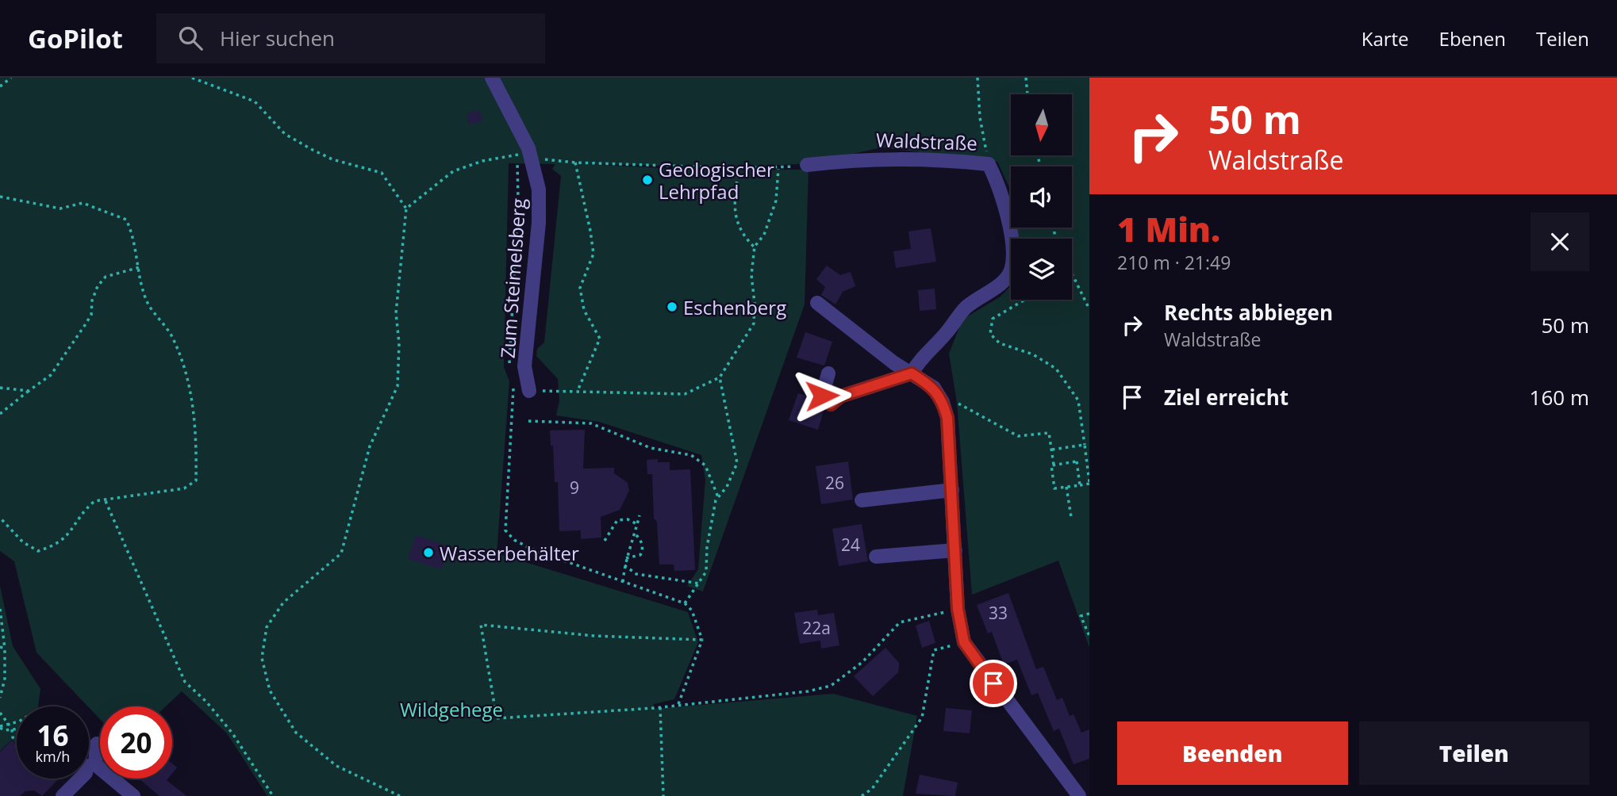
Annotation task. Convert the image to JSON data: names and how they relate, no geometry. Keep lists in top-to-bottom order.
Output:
{
  "streets": {
    "street": ["Waldstraße", "Zum Steimelsberg"]
  },
  "parks": ["Wildgehege"],
  "places": ["Geologischer Lehrpfad", "Eschenberg", "Wasserbehälter"],
  "house_numbers": [
    "26",
    "9",
    "24",
    "33",
    "22a"
  ],
  "north": "bottom",
  "page": {
    "header": "GoPilot",
    "search": "Hier suchen",
    "nav": ["Karte", "Ebenen", "Teilen"],
    "turn": ["50 m", "Waldstraße"],
    "heading": ["1 Min.", "210 m · 21:49"],
    "list": [
      {
        "name": "Rechts abbiegen",
        "note": "Waldstraße",
        "value": "50 m"
      },
      {
        "name": "Ziel erreicht",
        "value": "160 m"
      }
    ],
    "speed": "16 km/h",
    "limit": "20",
    "buttons": ["Beenden", "Teilen"]
  }
}
